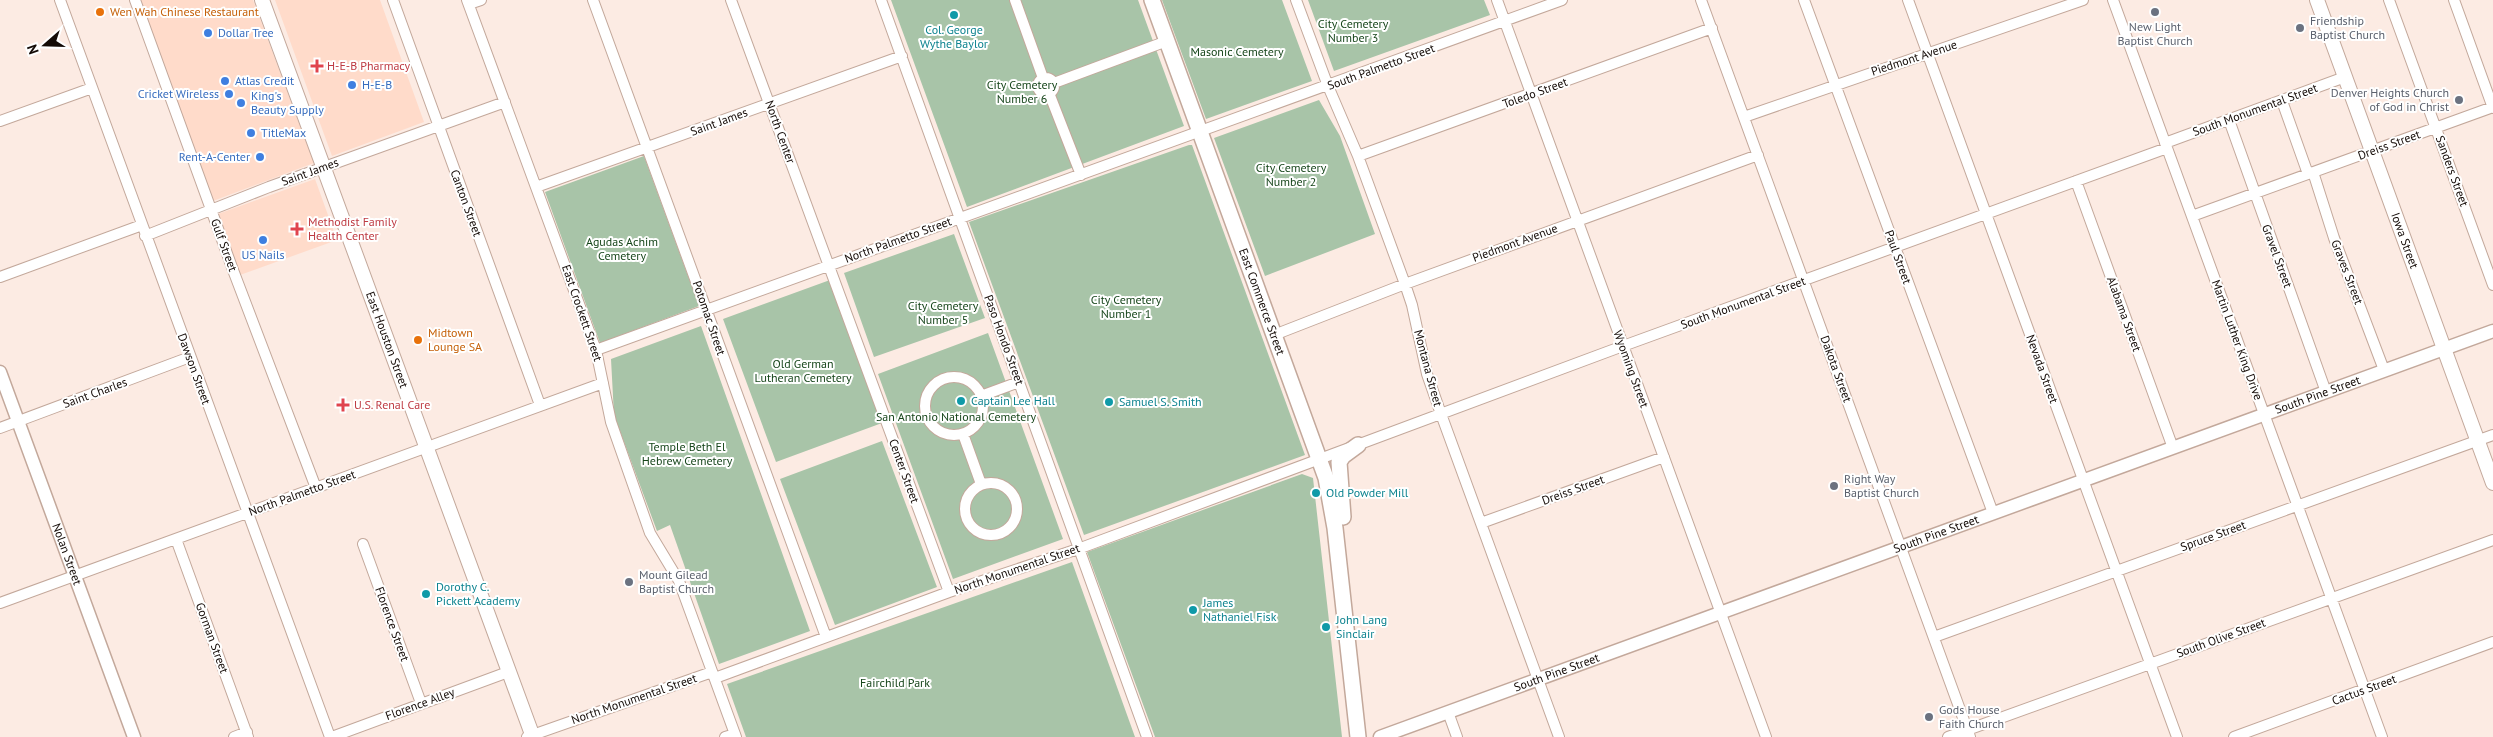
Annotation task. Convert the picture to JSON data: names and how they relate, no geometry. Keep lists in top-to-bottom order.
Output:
{
  "streets": {
    "main road": ["Iowa Street", "East Commerce Street", "East Houston Street"],
    "street": [
      "Piedmont Avenue",
      "South Palmetto Street",
      "Toledo Street",
      "South Monumental Street",
      "Saint James",
      "North Center",
      "Dreiss Street",
      "Sanders Street",
      "Canton Street",
      "North Palmetto Street",
      "Gulf Street",
      "Gravel Street",
      "Paul Street",
      "Graves Street",
      "East Crockett Street",
      "Alabama Street",
      "Potomac Street",
      "Paso Hondo Street",
      "Martin Luther King Drive",
      "Montana Street",
      "Dawson Street",
      "Wyoming Street",
      "Dakota Street",
      "Nevada Street",
      "Saint Charles",
      "South Pine Street",
      "Center Street",
      "Spruce Street",
      "Nolan Street",
      "North Monumental Street",
      "Florence Street",
      "Gorman Street",
      "South Olive Street",
      "Cactus Street",
      "Florence Alley"
    ]
  },
  "crossings": [
    ["Piedmont Avenue", "Paul Street"],
    ["Piedmont Avenue", "East Commerce Street"],
    ["Piedmont Avenue", "Montana Street"],
    ["Piedmont Avenue", "Wyoming Street"],
    ["Piedmont Avenue", "Dakota Street"],
    ["Piedmont Avenue", "Nevada Street"],
    ["South Palmetto Street", "North Palmetto Street"],
    ["South Palmetto Street", "East Commerce Street"],
    ["South Palmetto Street", "Montana Street"],
    ["South Palmetto Street", "Wyoming Street"],
    ["Toledo Street", "Montana Street"],
    ["Toledo Street", "Wyoming Street"],
    ["Toledo Street", "Dakota Street"],
    ["South Monumental Street", "Iowa Street"],
    ["South Monumental Street", "Gravel Street"],
    ["South Monumental Street", "Paul Street"],
    ["South Monumental Street", "Graves Street"],
    ["South Monumental Street", "East Commerce Street"],
    ["South Monumental Street", "Alabama Street"],
    ["South Monumental Street", "Martin Luther King Drive"],
    ["South Monumental Street", "Montana Street"],
    ["South Monumental Street", "Wyoming Street"],
    ["South Monumental Street", "Dakota Street"],
    ["South Monumental Street", "Nevada Street"],
    ["South Monumental Street", "North Monumental Street"],
    ["Saint James", "North Center"],
    ["Saint James", "Canton Street"],
    ["Saint James", "Gulf Street"],
    ["Saint James", "East Crockett Street"],
    ["Saint James", "Potomac Street"],
    ["Saint James", "Paso Hondo Street"],
    ["Saint James", "East Houston Street"],
    ["Saint James", "Dawson Street"],
    ["North Center", "North Palmetto Street"],
    ["North Center", "Center Street"],
    ["Dreiss Street", "Sanders Street"],
    ["Dreiss Street", "Iowa Street"],
    ["Dreiss Street", "Gravel Street"],
    ["Dreiss Street", "Graves Street"],
    ["Dreiss Street", "Martin Luther King Drive"],
    ["Dreiss Street", "Montana Street"],
    ["Dreiss Street", "Wyoming Street"],
    ["Canton Street", "North Palmetto Street"],
    ["North Palmetto Street", "Gulf Street"],
    ["North Palmetto Street", "East Commerce Street"],
    ["North Palmetto Street", "East Crockett Street"],
    ["North Palmetto Street", "Potomac Street"],
    ["North Palmetto Street", "Paso Hondo Street"],
    ["North Palmetto Street", "East Houston Street"],
    ["North Palmetto Street", "Dawson Street"],
    ["North Palmetto Street", "Center Street"],
    ["North Palmetto Street", "Nolan Street"],
    ["North Palmetto Street", "Gorman Street"],
    ["Iowa Street", "South Pine Street"],
    ["Iowa Street", "Spruce Street"],
    ["Gravel Street", "South Pine Street"],
    ["Paul Street", "South Pine Street"],
    ["Graves Street", "South Pine Street"],
    ["East Commerce Street", "North Monumental Street"],
    ["East Crockett Street", "North Monumental Street"],
    ["Alabama Street", "South Pine Street"],
    ["Potomac Street", "North Monumental Street"],
    ["Paso Hondo Street", "North Monumental Street"],
    ["Martin Luther King Drive", "South Pine Street"],
    ["Martin Luther King Drive", "Spruce Street"],
    ["Martin Luther King Drive", "South Olive Street"],
    ["Martin Luther King Drive", "Cactus Street"],
    ["East Houston Street", "North Monumental Street"],
    ["East Houston Street", "Florence Alley"],
    ["Montana Street", "South Pine Street"],
    ["Dawson Street", "Saint Charles"],
    ["Dawson Street", "Florence Alley"],
    ["Wyoming Street", "South Pine Street"],
    ["Dakota Street", "South Pine Street"],
    ["Dakota Street", "Spruce Street"],
    ["Dakota Street", "South Olive Street"],
    ["Nevada Street", "South Pine Street"],
    ["Nevada Street", "Spruce Street"],
    ["Nevada Street", "South Olive Street"],
    ["Saint Charles", "Nolan Street"],
    ["Center Street", "North Monumental Street"],
    ["Florence Street", "Florence Alley"]
  ],
  "parks": [
    "City Cemetery Number 3",
    "Masonic Cemetery",
    "City Cemetery Number 6",
    "City Cemetery Number 2",
    "Agudas Achim Cemetery",
    "City Cemetery Number 1",
    "City Cemetery Number 5",
    "Old German Lutheran Cemetery",
    "San Antonio National Cemetery",
    "Temple Beth El Hebrew Cemetery",
    "Fairchild Park"
  ],
  "places": {
    "other": [
      "Wen Wah Chinese Restaurant",
      "New Light Baptist Church",
      "Col. George Wythe Baylor",
      "Friendship Baptist Church",
      "Dollar Tree",
      "Atlas Credit",
      "H-E-B",
      "Cricket Wireless",
      "Denver Heights Church of God in Christ",
      "King's Beauty Supply",
      "TitleMax",
      "Rent-A-Center",
      "US Nails",
      "Midtown Lounge SA",
      "Captain Lee Hall",
      "Samuel S. Smith",
      "Right Way Baptist Church",
      "Old Powder Mill",
      "Mount Gilead Baptist Church",
      "Dorothy C. Pickett Academy",
      "James Nathaniel Fisk",
      "John Lang Sinclair",
      "Gods House Faith Church"
    ],
    "health": ["H-E-B Pharmacy", "Methodist Family Health Center", "U.S. Renal Care"]
  },
  "north": "left"
}
